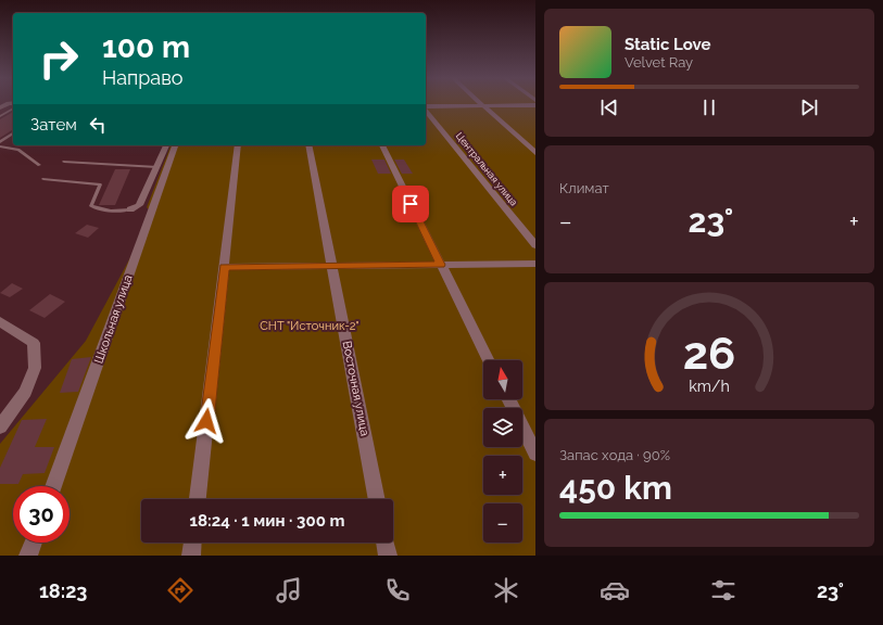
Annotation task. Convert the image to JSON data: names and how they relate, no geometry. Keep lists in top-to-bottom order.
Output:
{
  "streets": {
    "street": ["Центральная улица", "Школьная улица", "Восточная улица"]
  },
  "parks": ["СНТ \"Источник-2\""],
  "north": "top",
  "page": {
    "turn": ["100 m", "Направо"],
    "song": ["Static Love", "Velvet Ray"],
    "then": "Затем",
    "tile": [
      "Климат",
      ["Запас хода · 90%", "450 km"]
    ],
    "heat": ["−", "23°", "+"],
    "map_buttons": ["+", "−"],
    "limit": "30",
    "trip": "18:24 · 1 мин · 300 m",
    "tabs": ["18:23", "23°"],
    "gauge": ["26", "km/h"]
  }
}
